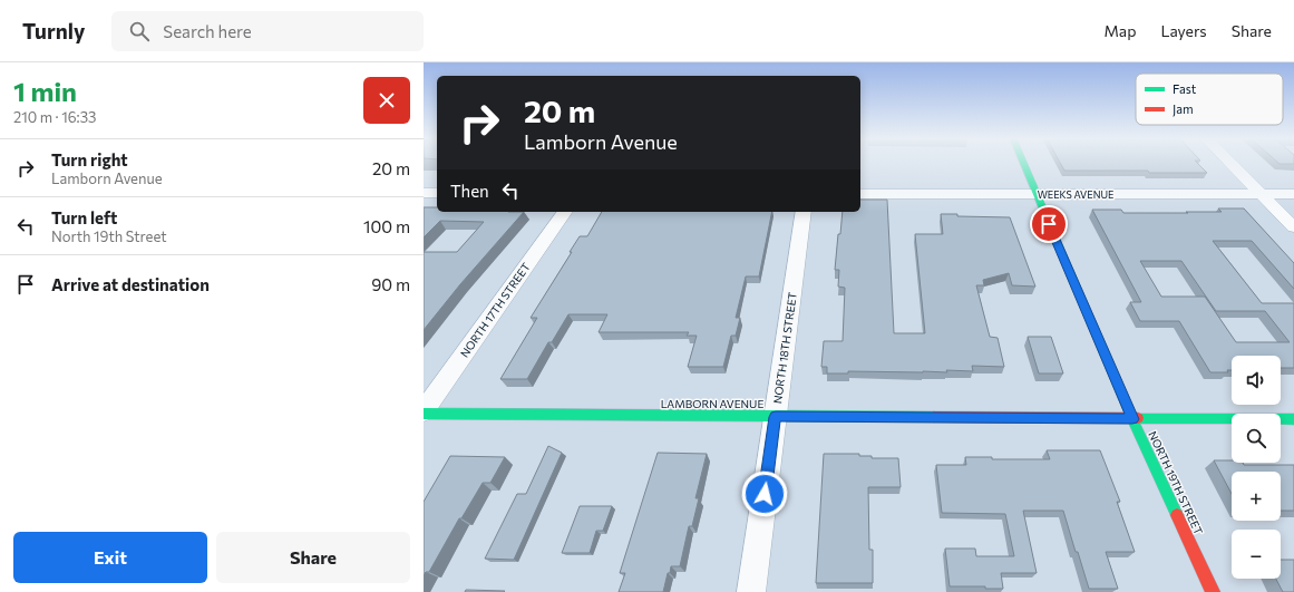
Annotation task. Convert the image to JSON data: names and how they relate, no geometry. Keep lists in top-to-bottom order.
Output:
{
  "streets": {
    "street": [
      "WEEKS AVENUE",
      "NORTH 17TH STREET",
      "NORTH 18TH STREET",
      "LAMBORN AVENUE",
      "NORTH 19TH STREET"
    ]
  },
  "crossings": [
    ["WEEKS AVENUE", "NORTH 19TH STREET"],
    ["NORTH 17TH STREET", "LAMBORN AVENUE"],
    ["NORTH 18TH STREET", "LAMBORN AVENUE"],
    ["LAMBORN AVENUE", "NORTH 19TH STREET"]
  ],
  "legend": ["Fast", "Jam"],
  "page": {
    "header": "Turnly",
    "search": "Search here",
    "nav": ["Map", "Layers", "Share"],
    "heading": ["1 min", "210 m · 16:33"],
    "turn": ["20 m", "Lamborn Avenue"],
    "list": [
      {
        "name": "Turn right",
        "note": "Lamborn Avenue",
        "value": "20 m"
      },
      {
        "name": "Turn left",
        "note": "North 19th Street",
        "value": "100 m"
      },
      {
        "name": "Arrive at destination",
        "value": "90 m"
      }
    ],
    "then": "Then",
    "map_buttons": ["+", "−"],
    "buttons": ["Exit", "Share"]
  }
}
